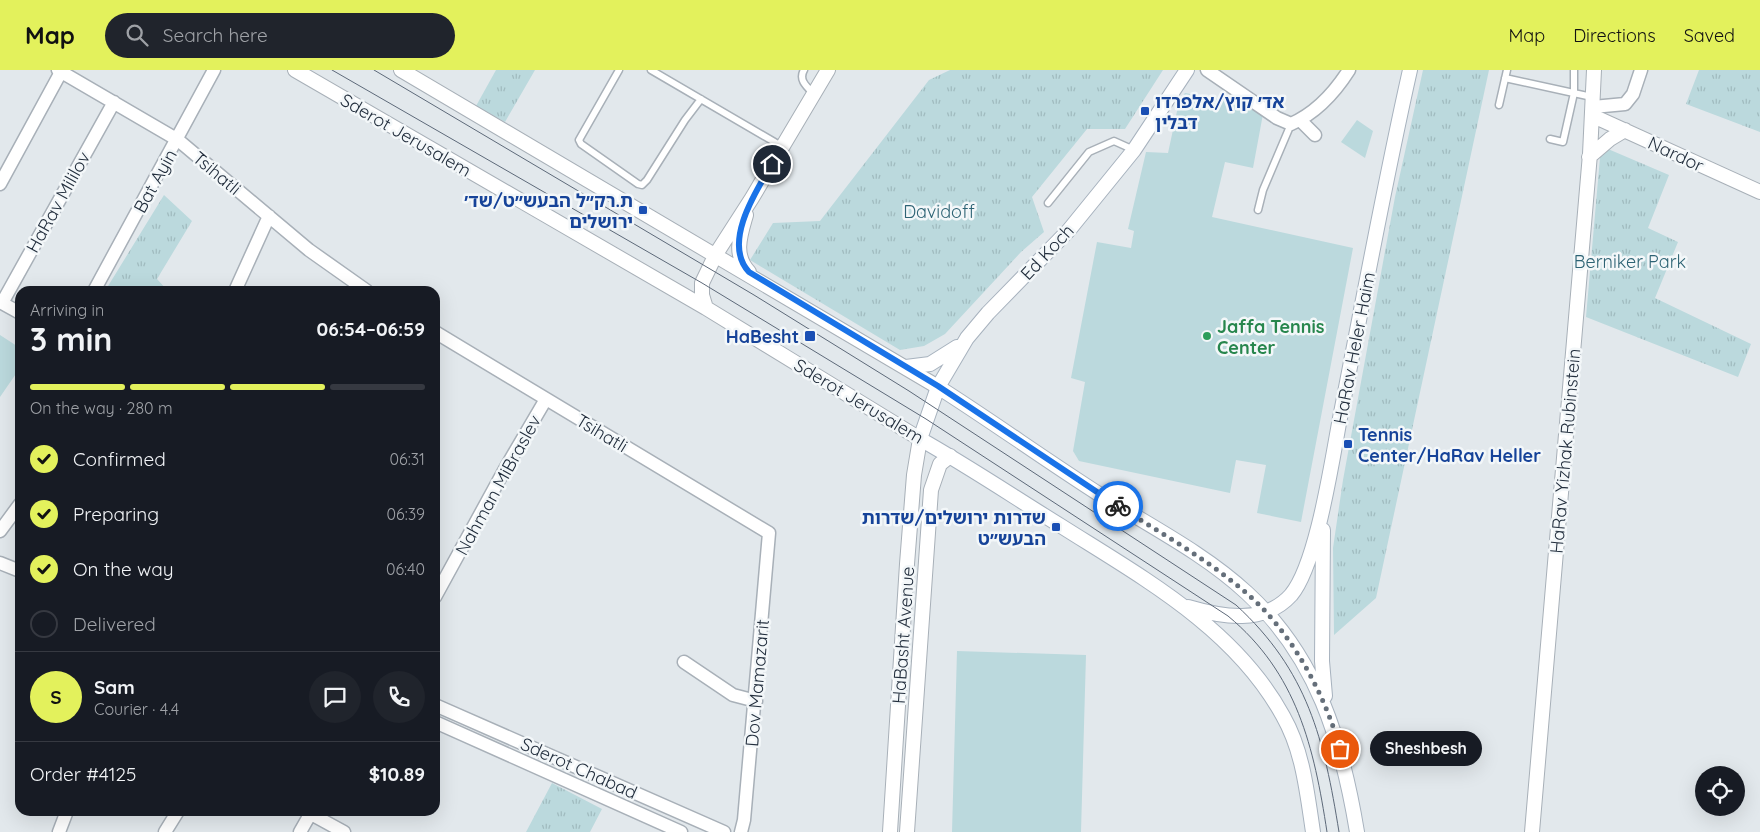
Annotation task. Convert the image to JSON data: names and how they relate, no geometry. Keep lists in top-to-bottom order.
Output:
{
  "streets": {
    "street": [
      "Sderot Jerusalem",
      "Nardor",
      "Tsihatli",
      "Bat Ayin",
      "HaRav Mililov",
      "Ed Koch",
      "HaRav Heler Haim",
      "HaRav Yizhak Rubinstein",
      "Nahman MiBraslev",
      "HaBasht Avenue",
      "Dov Mamazarit",
      "Sderot Chabad"
    ]
  },
  "crossings": [
    ["Sderot Jerusalem", "Ed Koch"],
    ["Sderot Jerusalem", "HaRav Heler Haim"],
    ["Sderot Jerusalem", "HaBasht Avenue"],
    ["Nardor", "HaRav Yizhak Rubinstein"],
    ["Tsihatli", "Bat Ayin"],
    ["Tsihatli", "HaRav Mililov"],
    ["Tsihatli", "Nahman MiBraslev"],
    ["Tsihatli", "Dov Mamazarit"],
    ["Ed Koch", "HaBasht Avenue"]
  ],
  "parks": ["Davidoff", "Berniker Park"],
  "places": {
    "transit": [
      "אד׳ קוץ/אלפרדו דבלין",
      "ת.רק״ל הבעש״ט/שד׳ ירושלים",
      "HaBesht",
      "Tennis Center/HaRav Heller",
      "שדרות ירושלים/שדרות הבעש״ט"
    ],
    "other": ["Jaffa Tennis Center", "Sheshbesh"]
  },
  "page": {
    "header": "Map",
    "search": "Search here",
    "nav": ["Map", "Directions", "Saved"],
    "heading": ["3 min", "Arriving in", "06:54–06:59"],
    "panel": [
      "Sam",
      "Courier · 4.4",
      "Order #4125",
      "$10.89"
    ],
    "bar": "On the way · 280 m",
    "list": [
      ["Confirmed", "06:31"],
      ["Preparing", "06:39"],
      ["On the way", "06:40"],
      "Delivered"
    ],
    "round": "S",
    "bubble": "Sheshbesh"
  }
}
